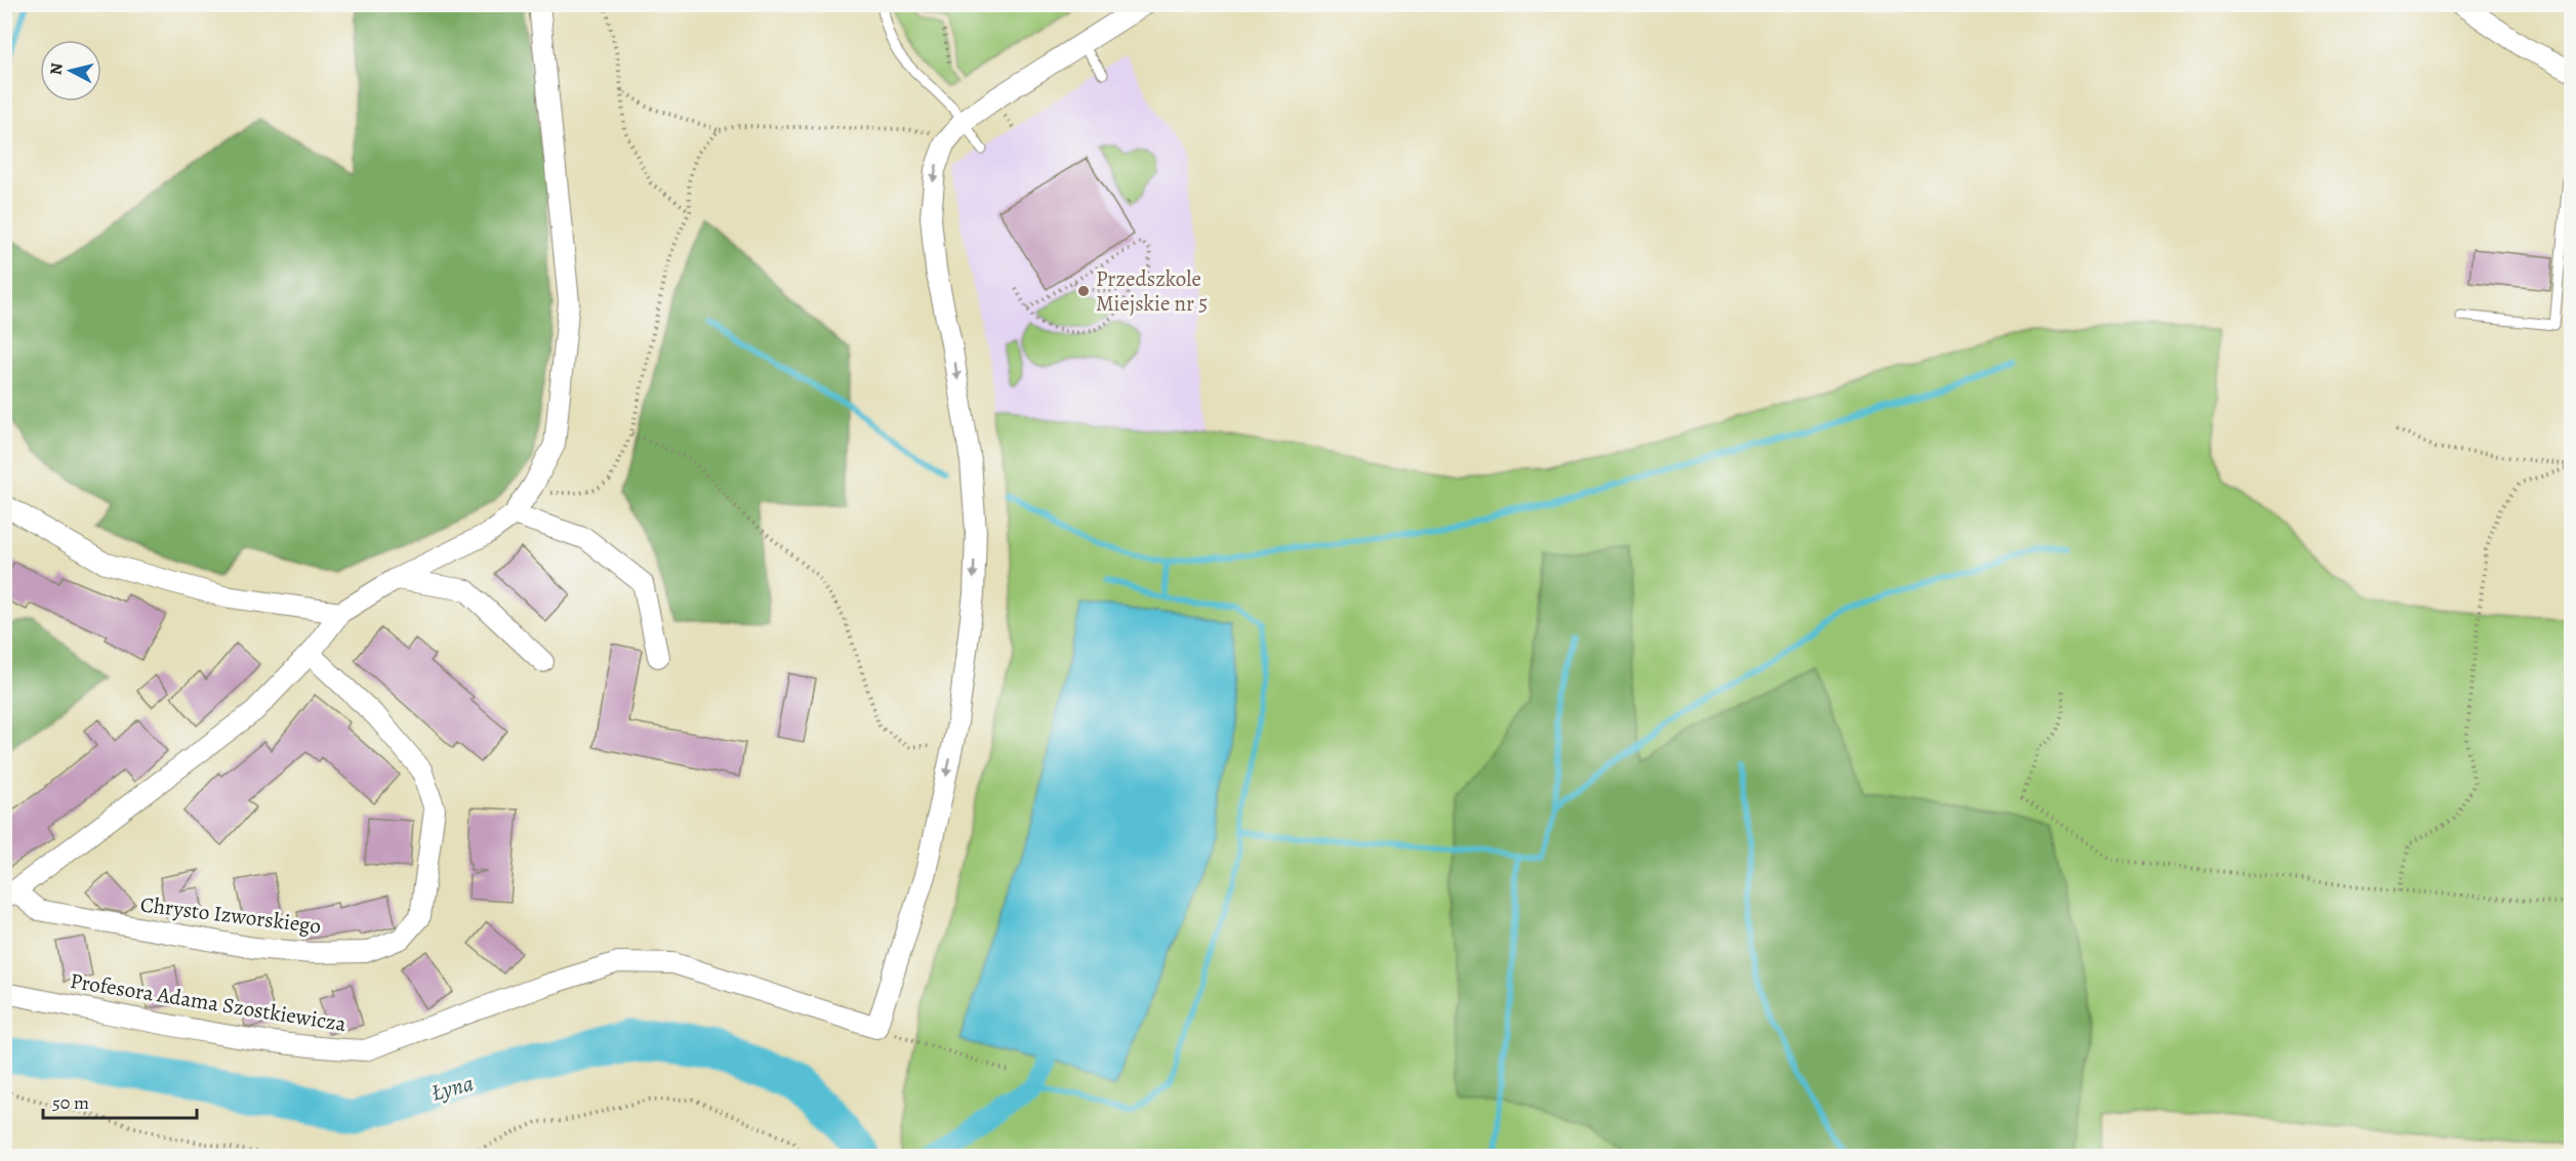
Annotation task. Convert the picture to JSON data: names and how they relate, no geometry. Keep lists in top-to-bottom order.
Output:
{
  "streets": {
    "street": ["Chrysto Izworskiego", "Profesora Adama Szostkiewicza"]
  },
  "water": ["Łyna"],
  "places": ["Przedszkole Miejskie nr 5"],
  "scale_bar": "50 m",
  "north": "left"
}
